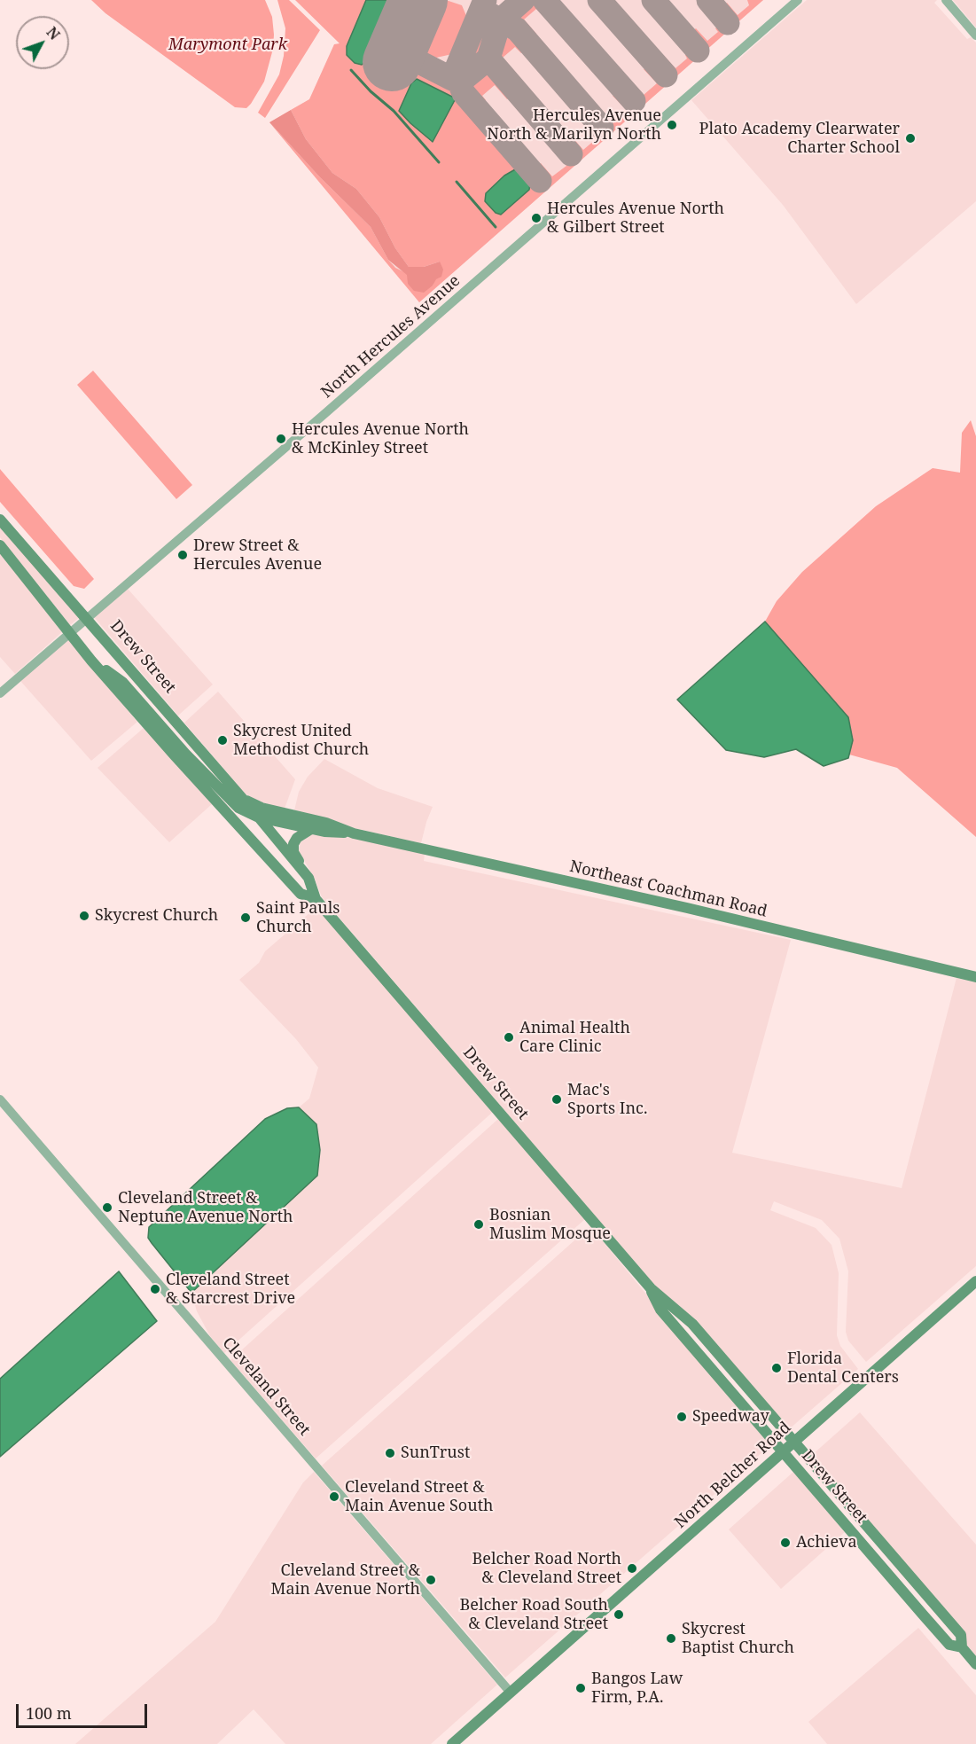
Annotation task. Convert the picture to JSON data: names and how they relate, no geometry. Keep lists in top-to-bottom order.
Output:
{
  "streets": {
    "main road": ["Drew Street", "Northeast Coachman Road", "North Belcher Road"],
    "street": ["North Hercules Avenue", "Cleveland Street"]
  },
  "crossings": [
    ["North Hercules Avenue", "Drew Street"],
    ["Drew Street", "Northeast Coachman Road"],
    ["Drew Street", "North Belcher Road"],
    ["Cleveland Street", "North Belcher Road"]
  ],
  "parks": ["Marymont Park"],
  "places": [
    "Hercules Avenue North & Marilyn North",
    "Plato Academy Clearwater Charter School",
    "Hercules Avenue North & Gilbert Street",
    "Hercules Avenue North & McKinley Street",
    "Drew Street & Hercules Avenue",
    "Skycrest United Methodist Church",
    "Skycrest Church",
    "Saint Pauls Church",
    "Animal Health Care Clinic",
    "Mac's Sports Inc.",
    "Cleveland Street & Neptune Avenue North",
    "Bosnian Muslim Mosque",
    "Cleveland Street & Starcrest Drive",
    "Florida Dental Centers",
    "Speedway",
    "SunTrust",
    "Cleveland Street & Main Avenue South",
    "Achieva",
    "Belcher Road North & Cleveland Street",
    "Cleveland Street & Main Avenue North",
    "Belcher Road South & Cleveland Street",
    "Skycrest Baptist Church",
    "Bangos Law Firm, P.A."
  ],
  "scale_bar": "100 m",
  "north": "top right"
}
